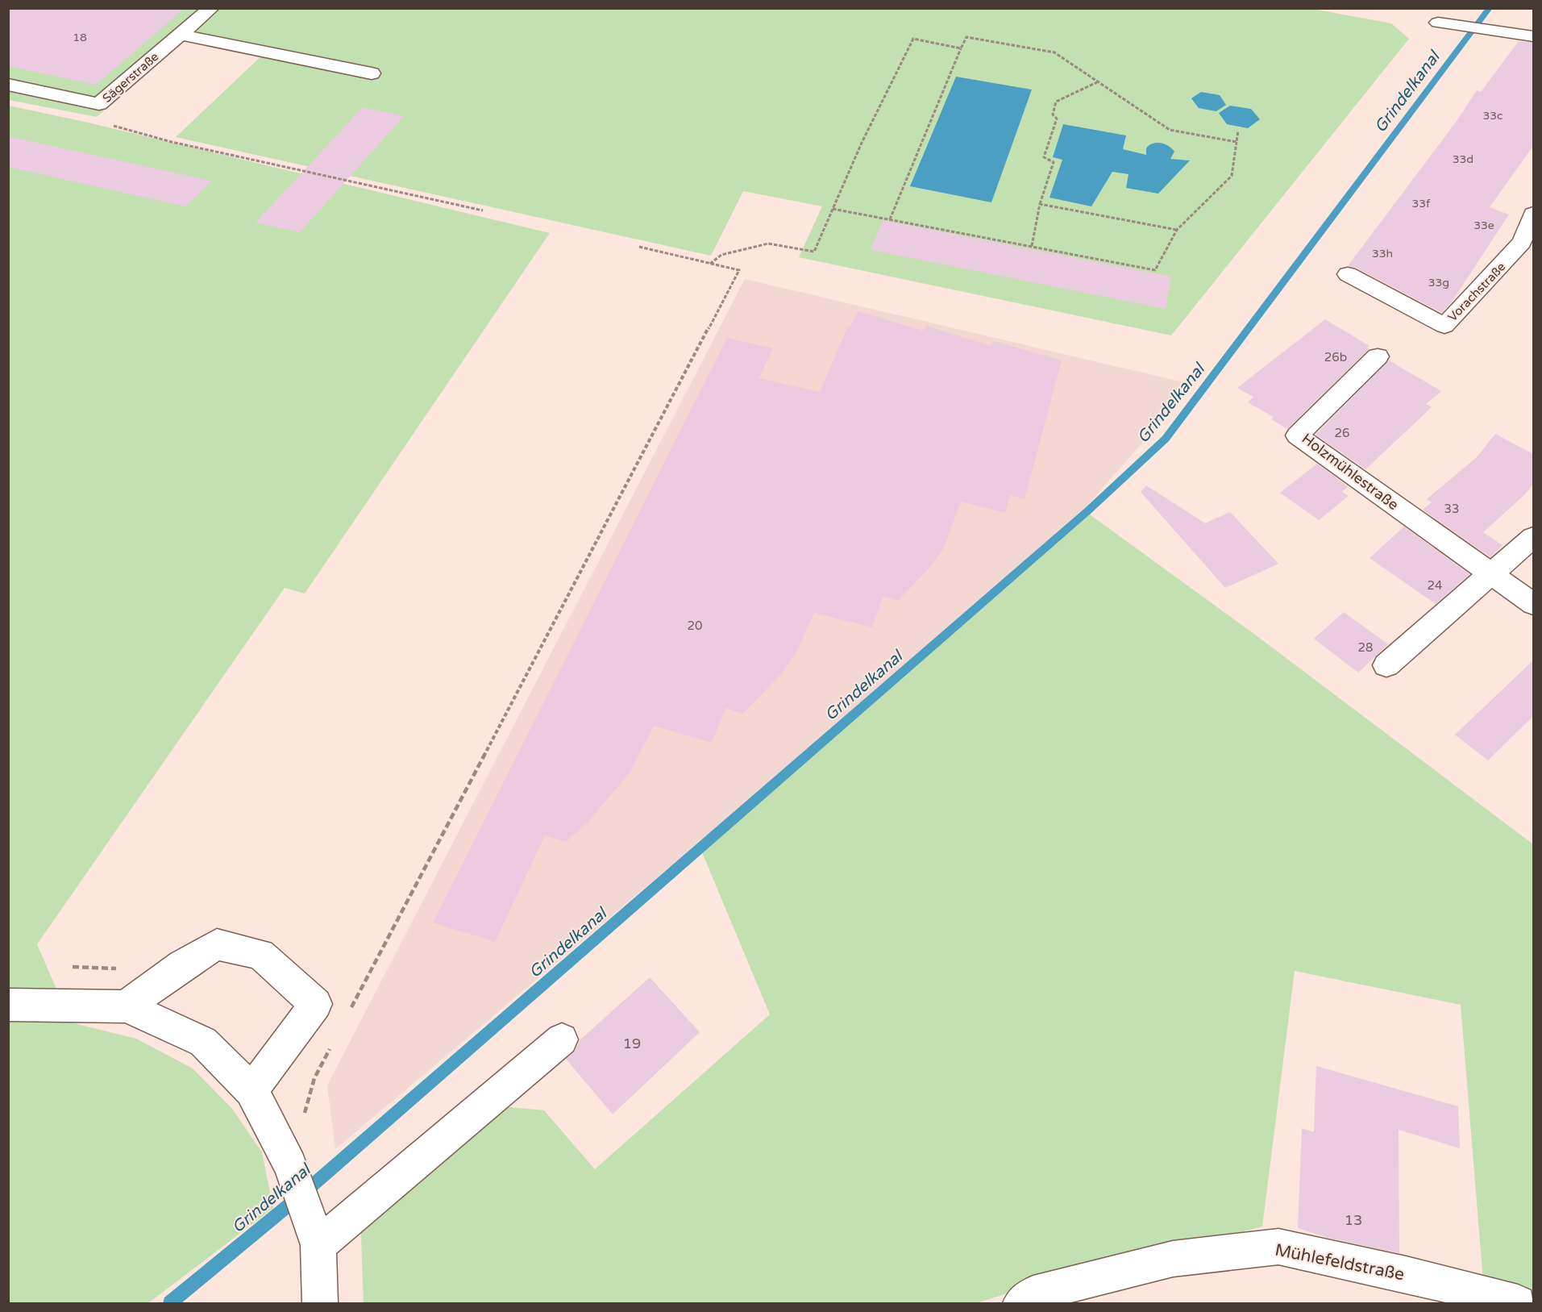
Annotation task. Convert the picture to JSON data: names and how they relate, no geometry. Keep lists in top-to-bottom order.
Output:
{
  "streets": {
    "street": [
      "Sägerstraße",
      "Vorachstraße",
      "Holzmühlestraße",
      "Mühlefeldstraße"
    ]
  },
  "water": ["Grindelkanal"],
  "house_numbers": [
    "18",
    "33c",
    "33d",
    "33f",
    "33e",
    "33h",
    "33g",
    "26b",
    "26",
    "33",
    "24",
    "20",
    "28",
    "19",
    "13"
  ]
}
